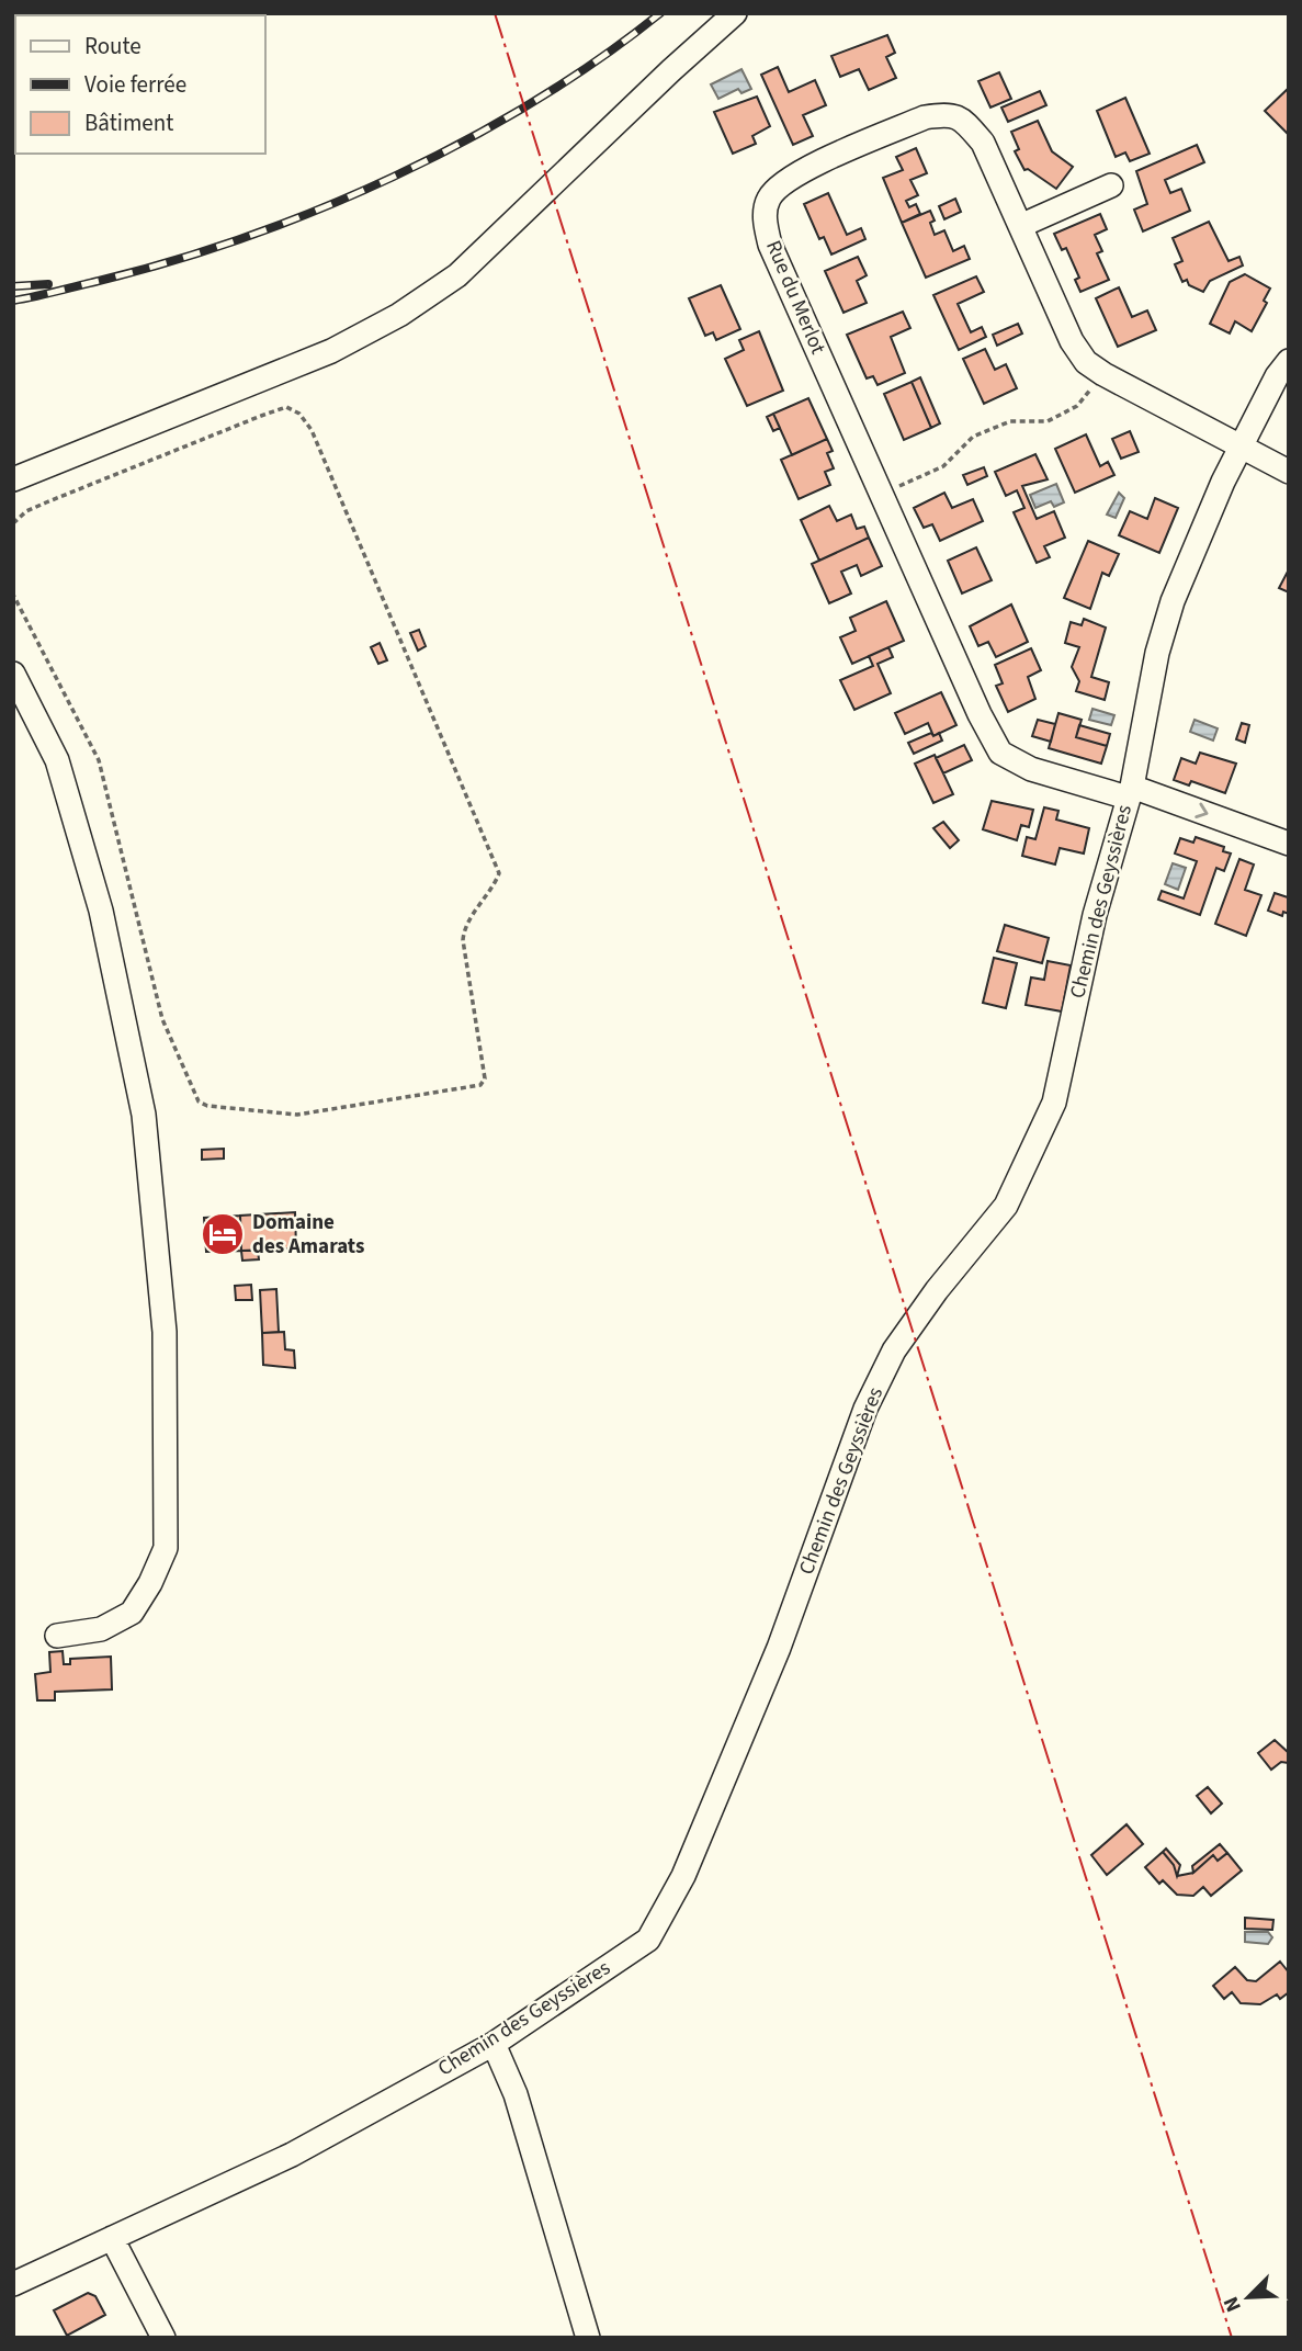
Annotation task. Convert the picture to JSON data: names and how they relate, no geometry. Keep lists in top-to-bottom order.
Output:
{
  "streets": {
    "street": ["Rue du Merlot", "Chemin des Geyssières"]
  },
  "crossings": [
    ["Rue du Merlot", "Chemin des Geyssières"]
  ],
  "places": {
    "hotel": ["Domaine des Amarats"]
  },
  "legend": ["Route", "Voie ferrée", "Bâtiment"],
  "north": "bottom left"
}
